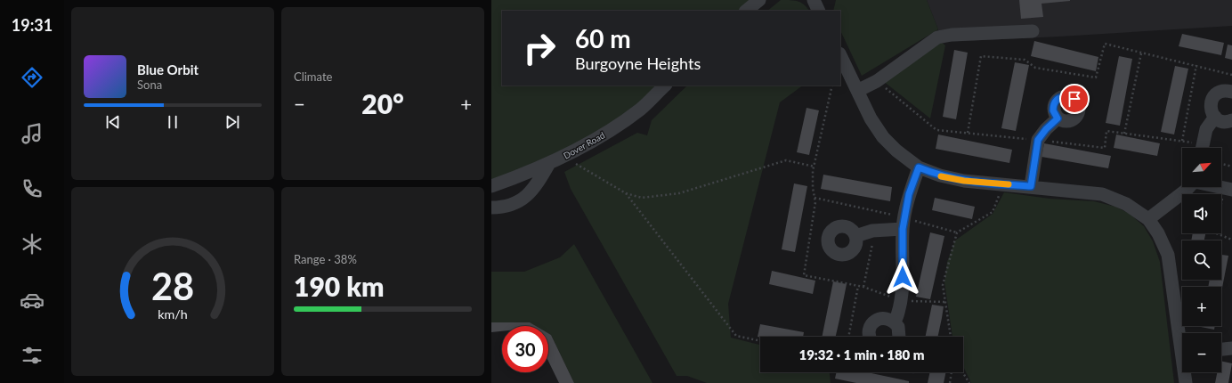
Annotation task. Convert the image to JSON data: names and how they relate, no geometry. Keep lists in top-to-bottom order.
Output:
{
  "streets": {
    "street": ["Dover Road"]
  },
  "north": "top right",
  "page": {
    "tabs": "19:31",
    "tile": [
      "Climate",
      ["Range · 38%", "190 km"]
    ],
    "turn": ["60 m", "Burgoyne Heights"],
    "song": ["Blue Orbit", "Sona"],
    "heat": ["−", "20°", "+"],
    "map_buttons": ["+", "−"],
    "limit": "30",
    "trip": "19:32 · 1 min · 180 m",
    "gauge": ["28", "km/h"]
  }
}
